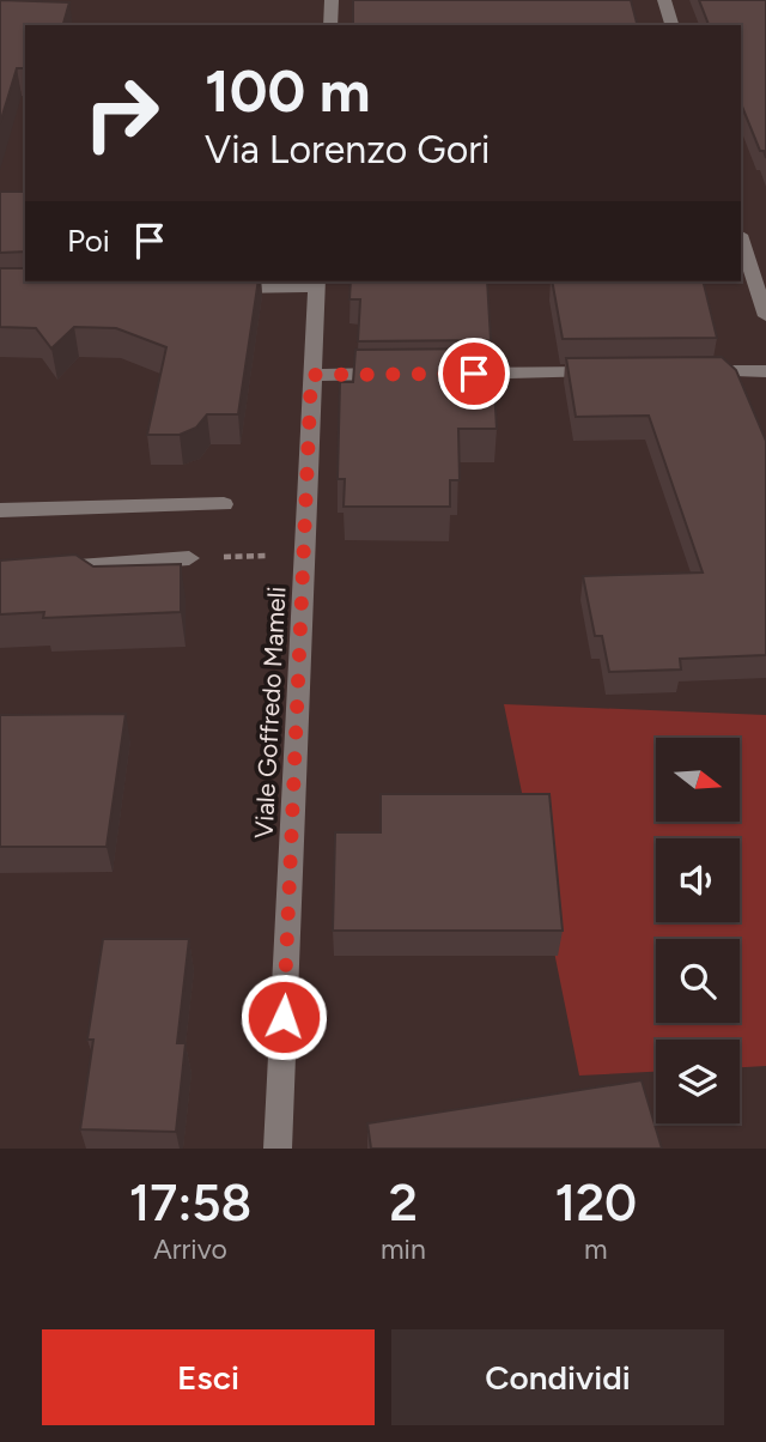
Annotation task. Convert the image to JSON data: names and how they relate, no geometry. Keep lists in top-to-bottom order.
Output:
{
  "streets": {
    "street": ["Viale Goffredo Mameli"]
  },
  "north": "right",
  "page": {
    "turn": ["100 m", "Via Lorenzo Gori"],
    "then": "Poi",
    "eta": [
      "17:58",
      "Arrivo",
      "2",
      "min",
      "120",
      "m"
    ],
    "buttons": ["Esci", "Condividi"]
  }
}
